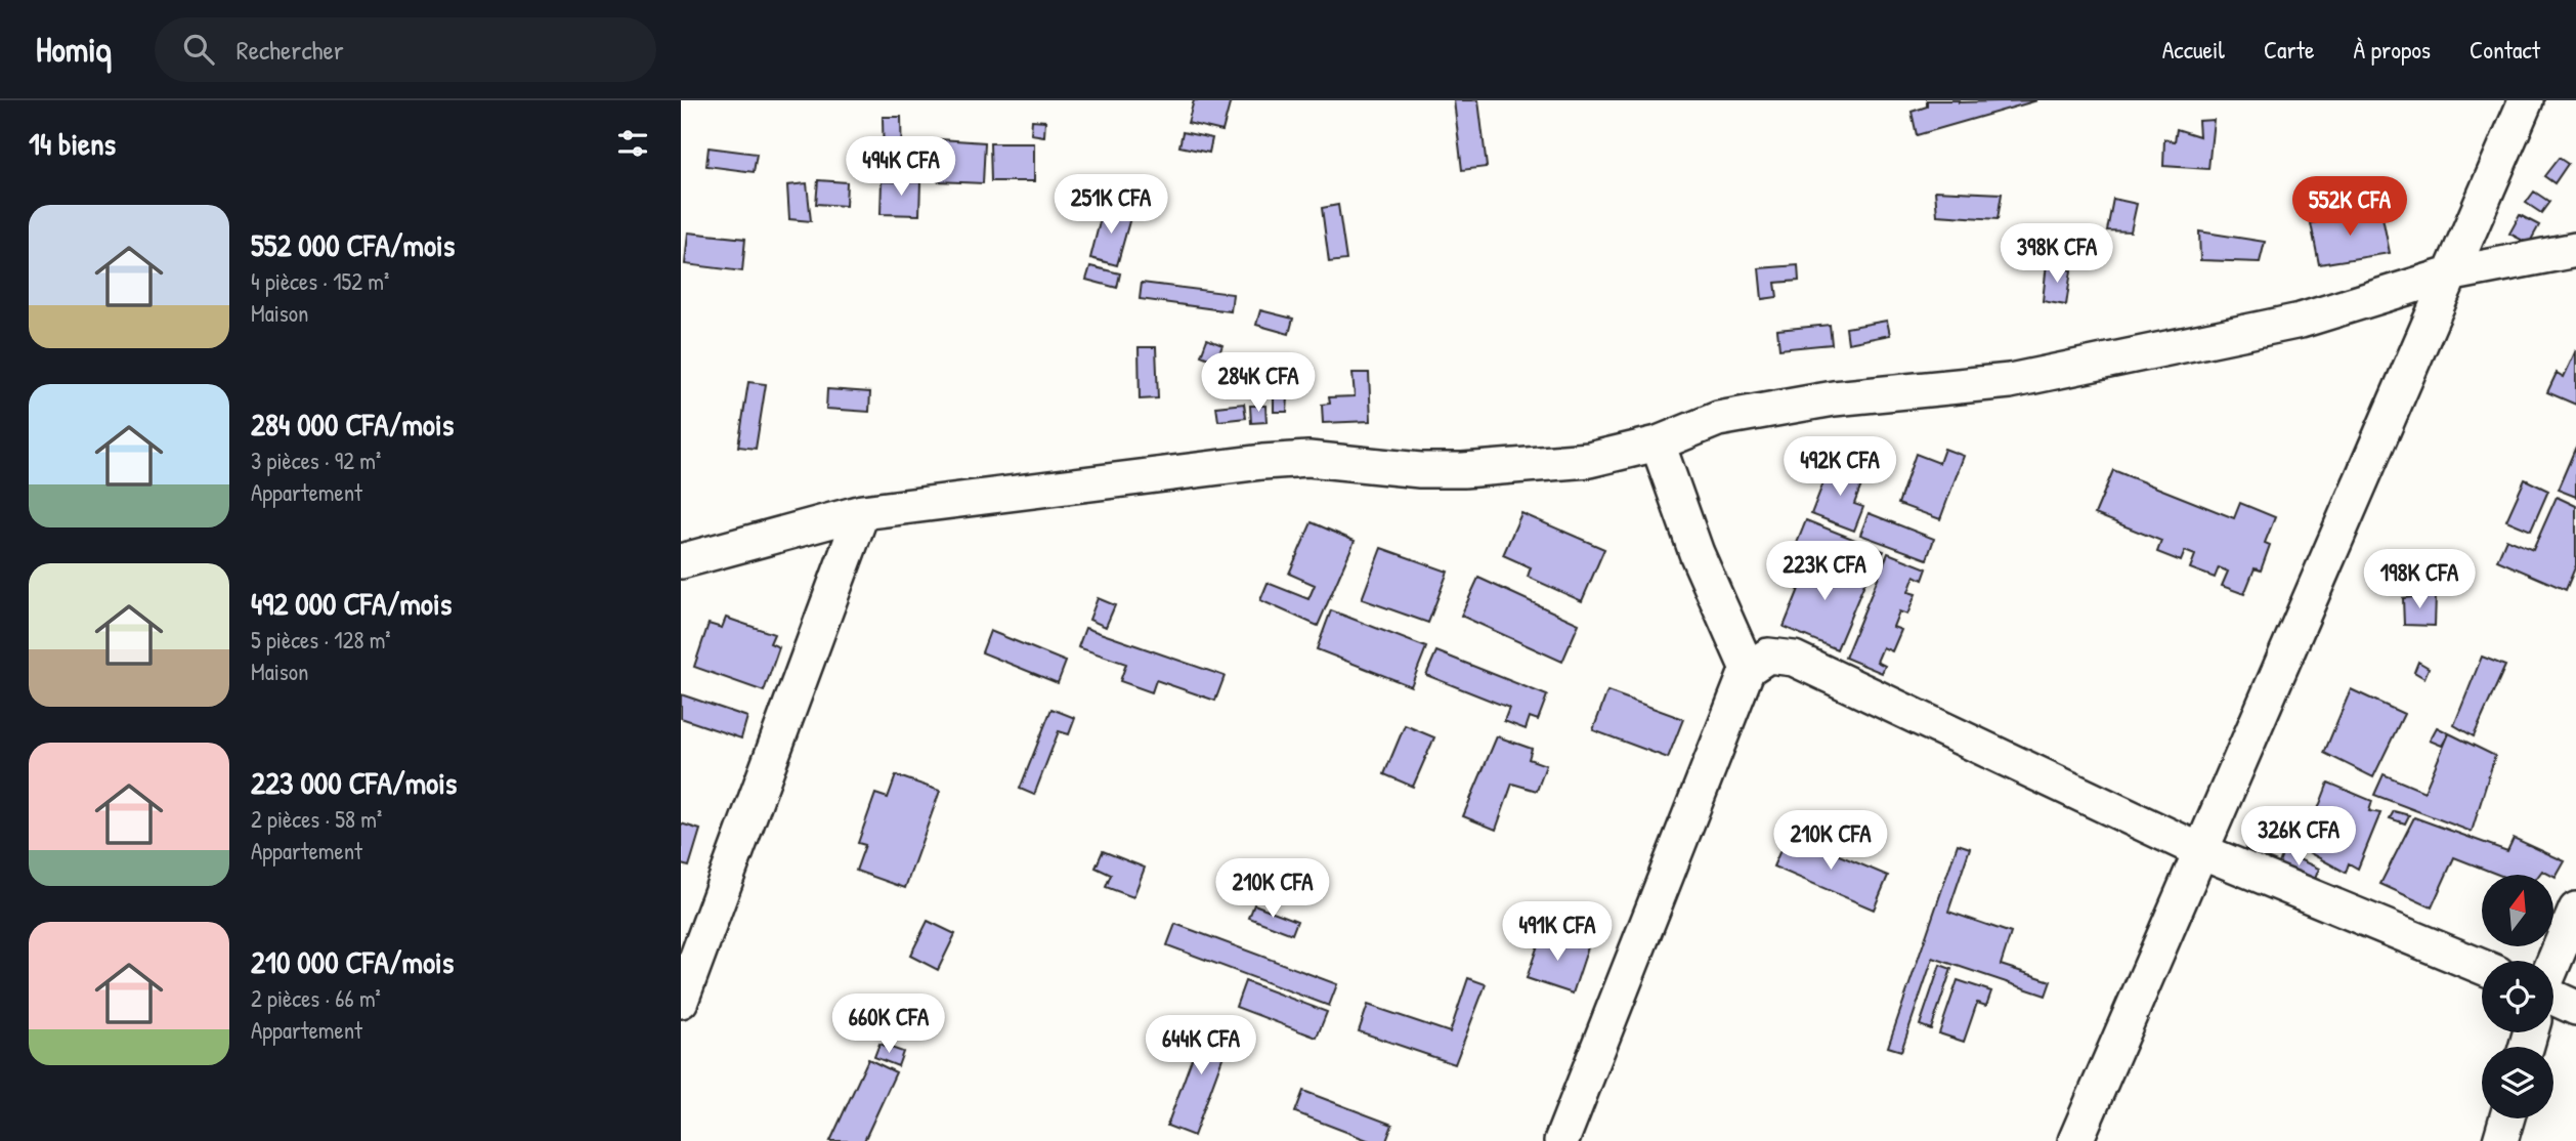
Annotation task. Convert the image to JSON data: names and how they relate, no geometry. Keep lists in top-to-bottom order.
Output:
{
  "north": "top",
  "page": {
    "header": "Homiq",
    "search": "Rechercher",
    "nav": [
      "Accueil",
      "Carte",
      "À propos",
      "Contact"
    ],
    "heading": "14 biens",
    "price": [
      "494K CFA",
      "251K CFA",
      "552K CFA",
      "398K CFA",
      "284K CFA",
      "492K CFA",
      "223K CFA",
      "198K CFA",
      "326K CFA",
      "210K CFA",
      "210K CFA",
      "491K CFA",
      "660K CFA",
      "644K CFA"
    ],
    "list": [
      {
        "name": "552 000 CFA/mois",
        "note": "4 pièces · 152 m² · Maison"
      },
      {
        "name": "284 000 CFA/mois",
        "note": "3 pièces · 92 m² · Appartement"
      },
      {
        "name": "492 000 CFA/mois",
        "note": "5 pièces · 128 m² · Maison"
      },
      {
        "name": "223 000 CFA/mois",
        "note": "2 pièces · 58 m² · Appartement"
      },
      {
        "name": "210 000 CFA/mois",
        "note": "2 pièces · 66 m² · Appartement"
      }
    ]
  }
}
